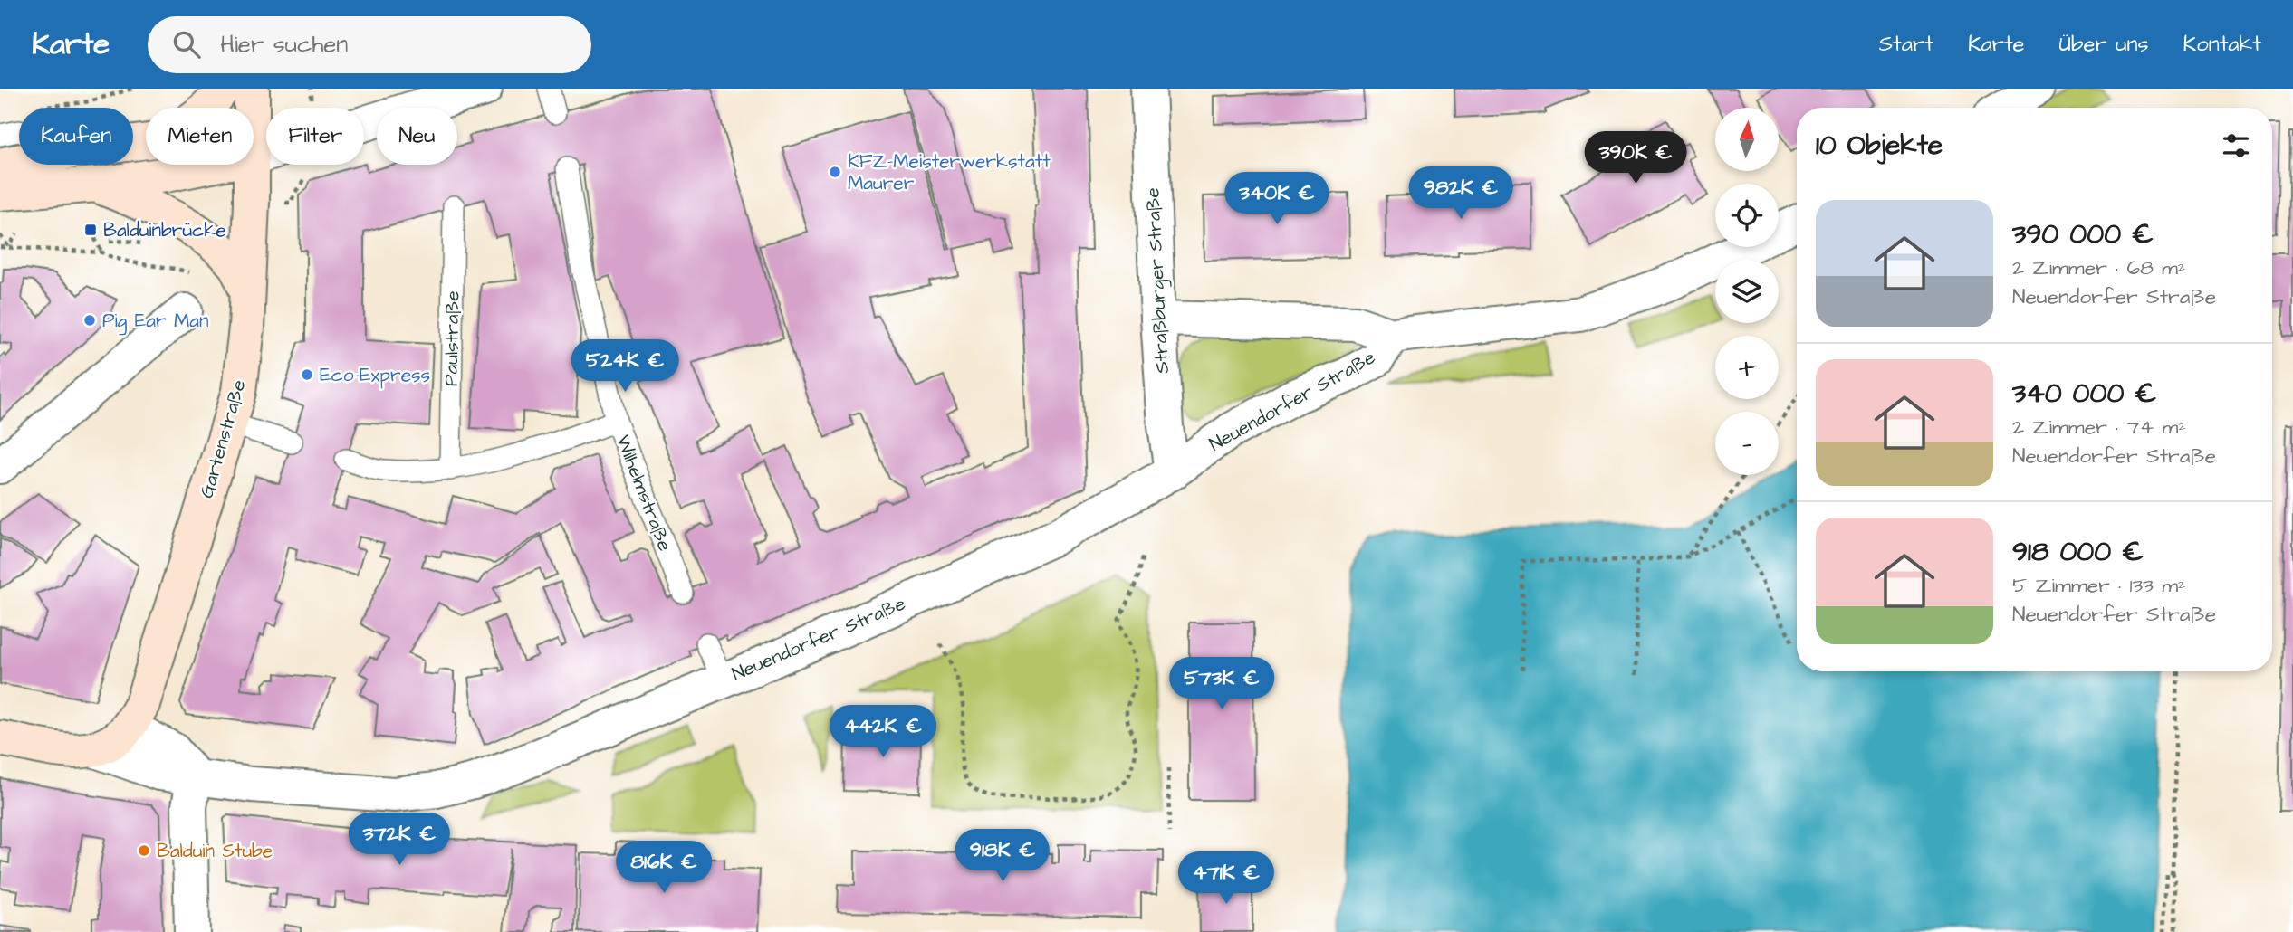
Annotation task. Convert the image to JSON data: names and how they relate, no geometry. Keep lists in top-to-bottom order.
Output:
{
  "streets": {
    "street": ["Straßburger Straße", "Neuendorfer Straße", "Gartenstraße"],
    "lane": ["Paulstraße", "Wilhelmstraße"]
  },
  "crossings": [
    ["Straßburger Straße", "Neuendorfer Straße"],
    ["Neuendorfer Straße", "Gartenstraße"]
  ],
  "places": {
    "other": [
      "KFZ-Meisterwerkstatt Maurer",
      "Pig Ear Man",
      "Eco-Express",
      "Balduin Stube"
    ],
    "transit": ["Balduinbrücke"]
  },
  "north": "top",
  "page": {
    "header": "Karte",
    "search": "Hier suchen",
    "nav": [
      "Start",
      "Karte",
      "Über uns",
      "Kontakt"
    ],
    "map_buttons": ["+", "−"],
    "chip": [
      "Kaufen",
      "Mieten",
      "Filter",
      "Neu"
    ],
    "heading": "10 Objekte",
    "price": [
      "390K €",
      "982K €",
      "340K €",
      "524K €",
      "573K €",
      "442K €",
      "372K €",
      "918K €",
      "816K €",
      "471K €"
    ],
    "list": [
      {
        "name": "390 000 €",
        "note": "2 Zimmer · 68 m² · Neuendorfer Straße"
      },
      {
        "name": "340 000 €",
        "note": "2 Zimmer · 74 m² · Neuendorfer Straße"
      },
      {
        "name": "918 000 €",
        "note": "5 Zimmer · 133 m² · Neuendorfer Straße"
      }
    ]
  }
}
